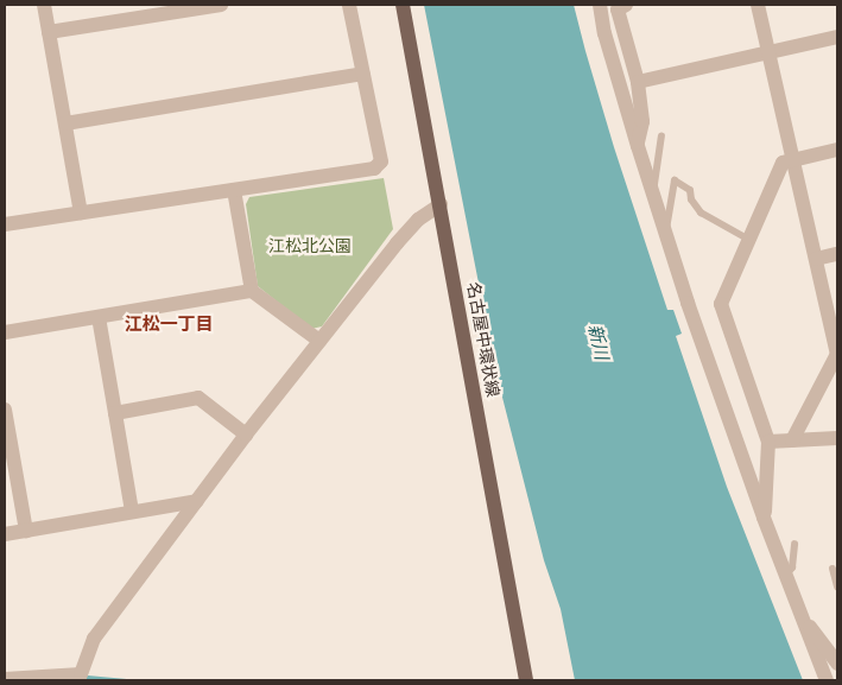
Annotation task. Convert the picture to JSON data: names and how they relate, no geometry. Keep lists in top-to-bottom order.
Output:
{
  "streets": {
    "main road": ["名古屋中環状線"]
  },
  "districts": ["江松一丁目"],
  "water": ["新川"],
  "parks": ["江松北公園"]
}
